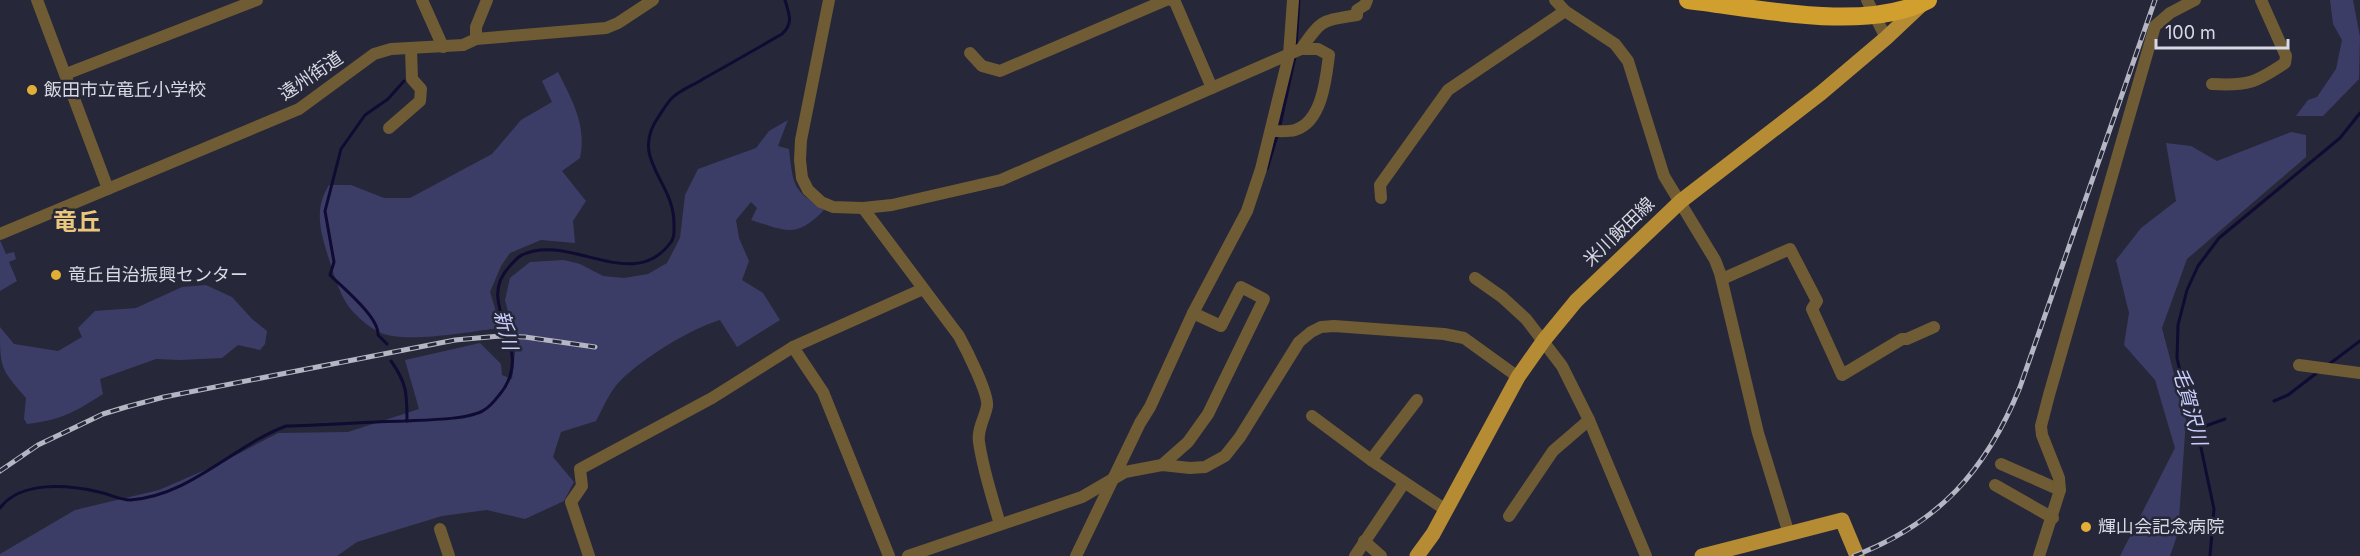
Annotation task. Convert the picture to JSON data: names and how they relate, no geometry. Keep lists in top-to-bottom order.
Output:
{
  "streets": {
    "main road": ["米川飯田線"],
    "street": ["遠州街道"]
  },
  "districts": ["竜丘"],
  "water": ["新川", "毛賀沢川"],
  "places": ["飯田市立竜丘小学校", "竜丘自治振興センター", "輝山会記念病院"],
  "scale_bar": "100 m"
}
